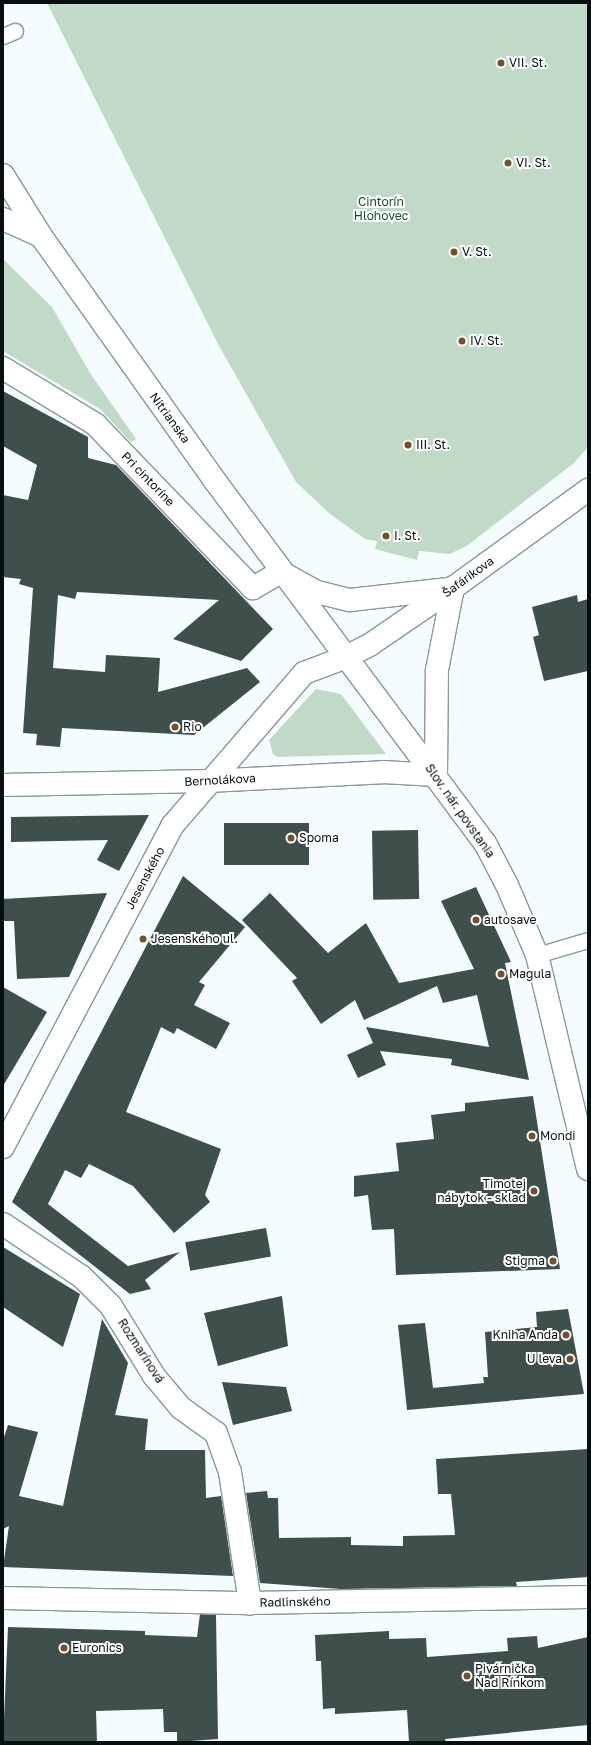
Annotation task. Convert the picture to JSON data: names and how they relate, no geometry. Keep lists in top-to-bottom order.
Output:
{
  "streets": {
    "street": [
      "Nitrianska",
      "Pri cintoríne",
      "Šafárikova",
      "Bernolákova",
      "Slov. nár. povstania",
      "Jesenského",
      "Rozmarínová",
      "Radlinského"
    ]
  },
  "crossings": [
    ["Nitrianska", "Pri cintoríne"],
    ["Nitrianska", "Šafárikova"],
    ["Nitrianska", "Slov. nár. povstania"],
    ["Nitrianska", "Jesenského"],
    ["Šafárikova", "Slov. nár. povstania"],
    ["Šafárikova", "Jesenského"],
    ["Bernolákova", "Slov. nár. povstania"],
    ["Bernolákova", "Jesenského"],
    ["Slov. nár. povstania", "Jesenského"],
    ["Rozmarínová", "Radlinského"]
  ],
  "parks": ["Cintorín Hlohovec"],
  "places": [
    "VII. St.",
    "VI. St.",
    "V. St.",
    "IV. St.",
    "III. St.",
    "I. St.",
    "Rio",
    "Spoma",
    "autosave",
    "Jesenského ul.",
    "Magula",
    "Mondi",
    "Timotej nábytok - sklad",
    "Stigma",
    "Kniha Anda",
    "U leva",
    "Euronics",
    "Pivárnička Nad Rínkom"
  ]
}
